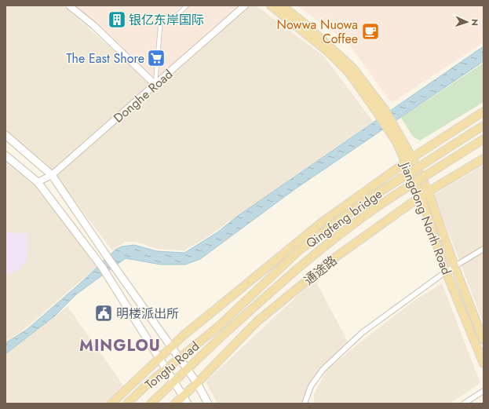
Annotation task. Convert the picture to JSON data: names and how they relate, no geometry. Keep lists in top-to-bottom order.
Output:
{
  "streets": {
    "main road": [
      "Qingfeng bridge",
      "Jiangdong North Road",
      "通途路",
      "Tongtu Road"
    ],
    "street": ["Donghe Road"]
  },
  "crossings": [
    ["Qingfeng bridge", "Tongtu Road"],
    ["Jiangdong North Road", "通途路"]
  ],
  "districts": ["MINGLOU"],
  "places": {
    "building": ["银亿东岸国际"],
    "cafe": ["Nowwa Nuowa Coffee"],
    "supermarket": ["The East Shore"],
    "public building": ["明楼派出所"]
  },
  "north": "right"
}
